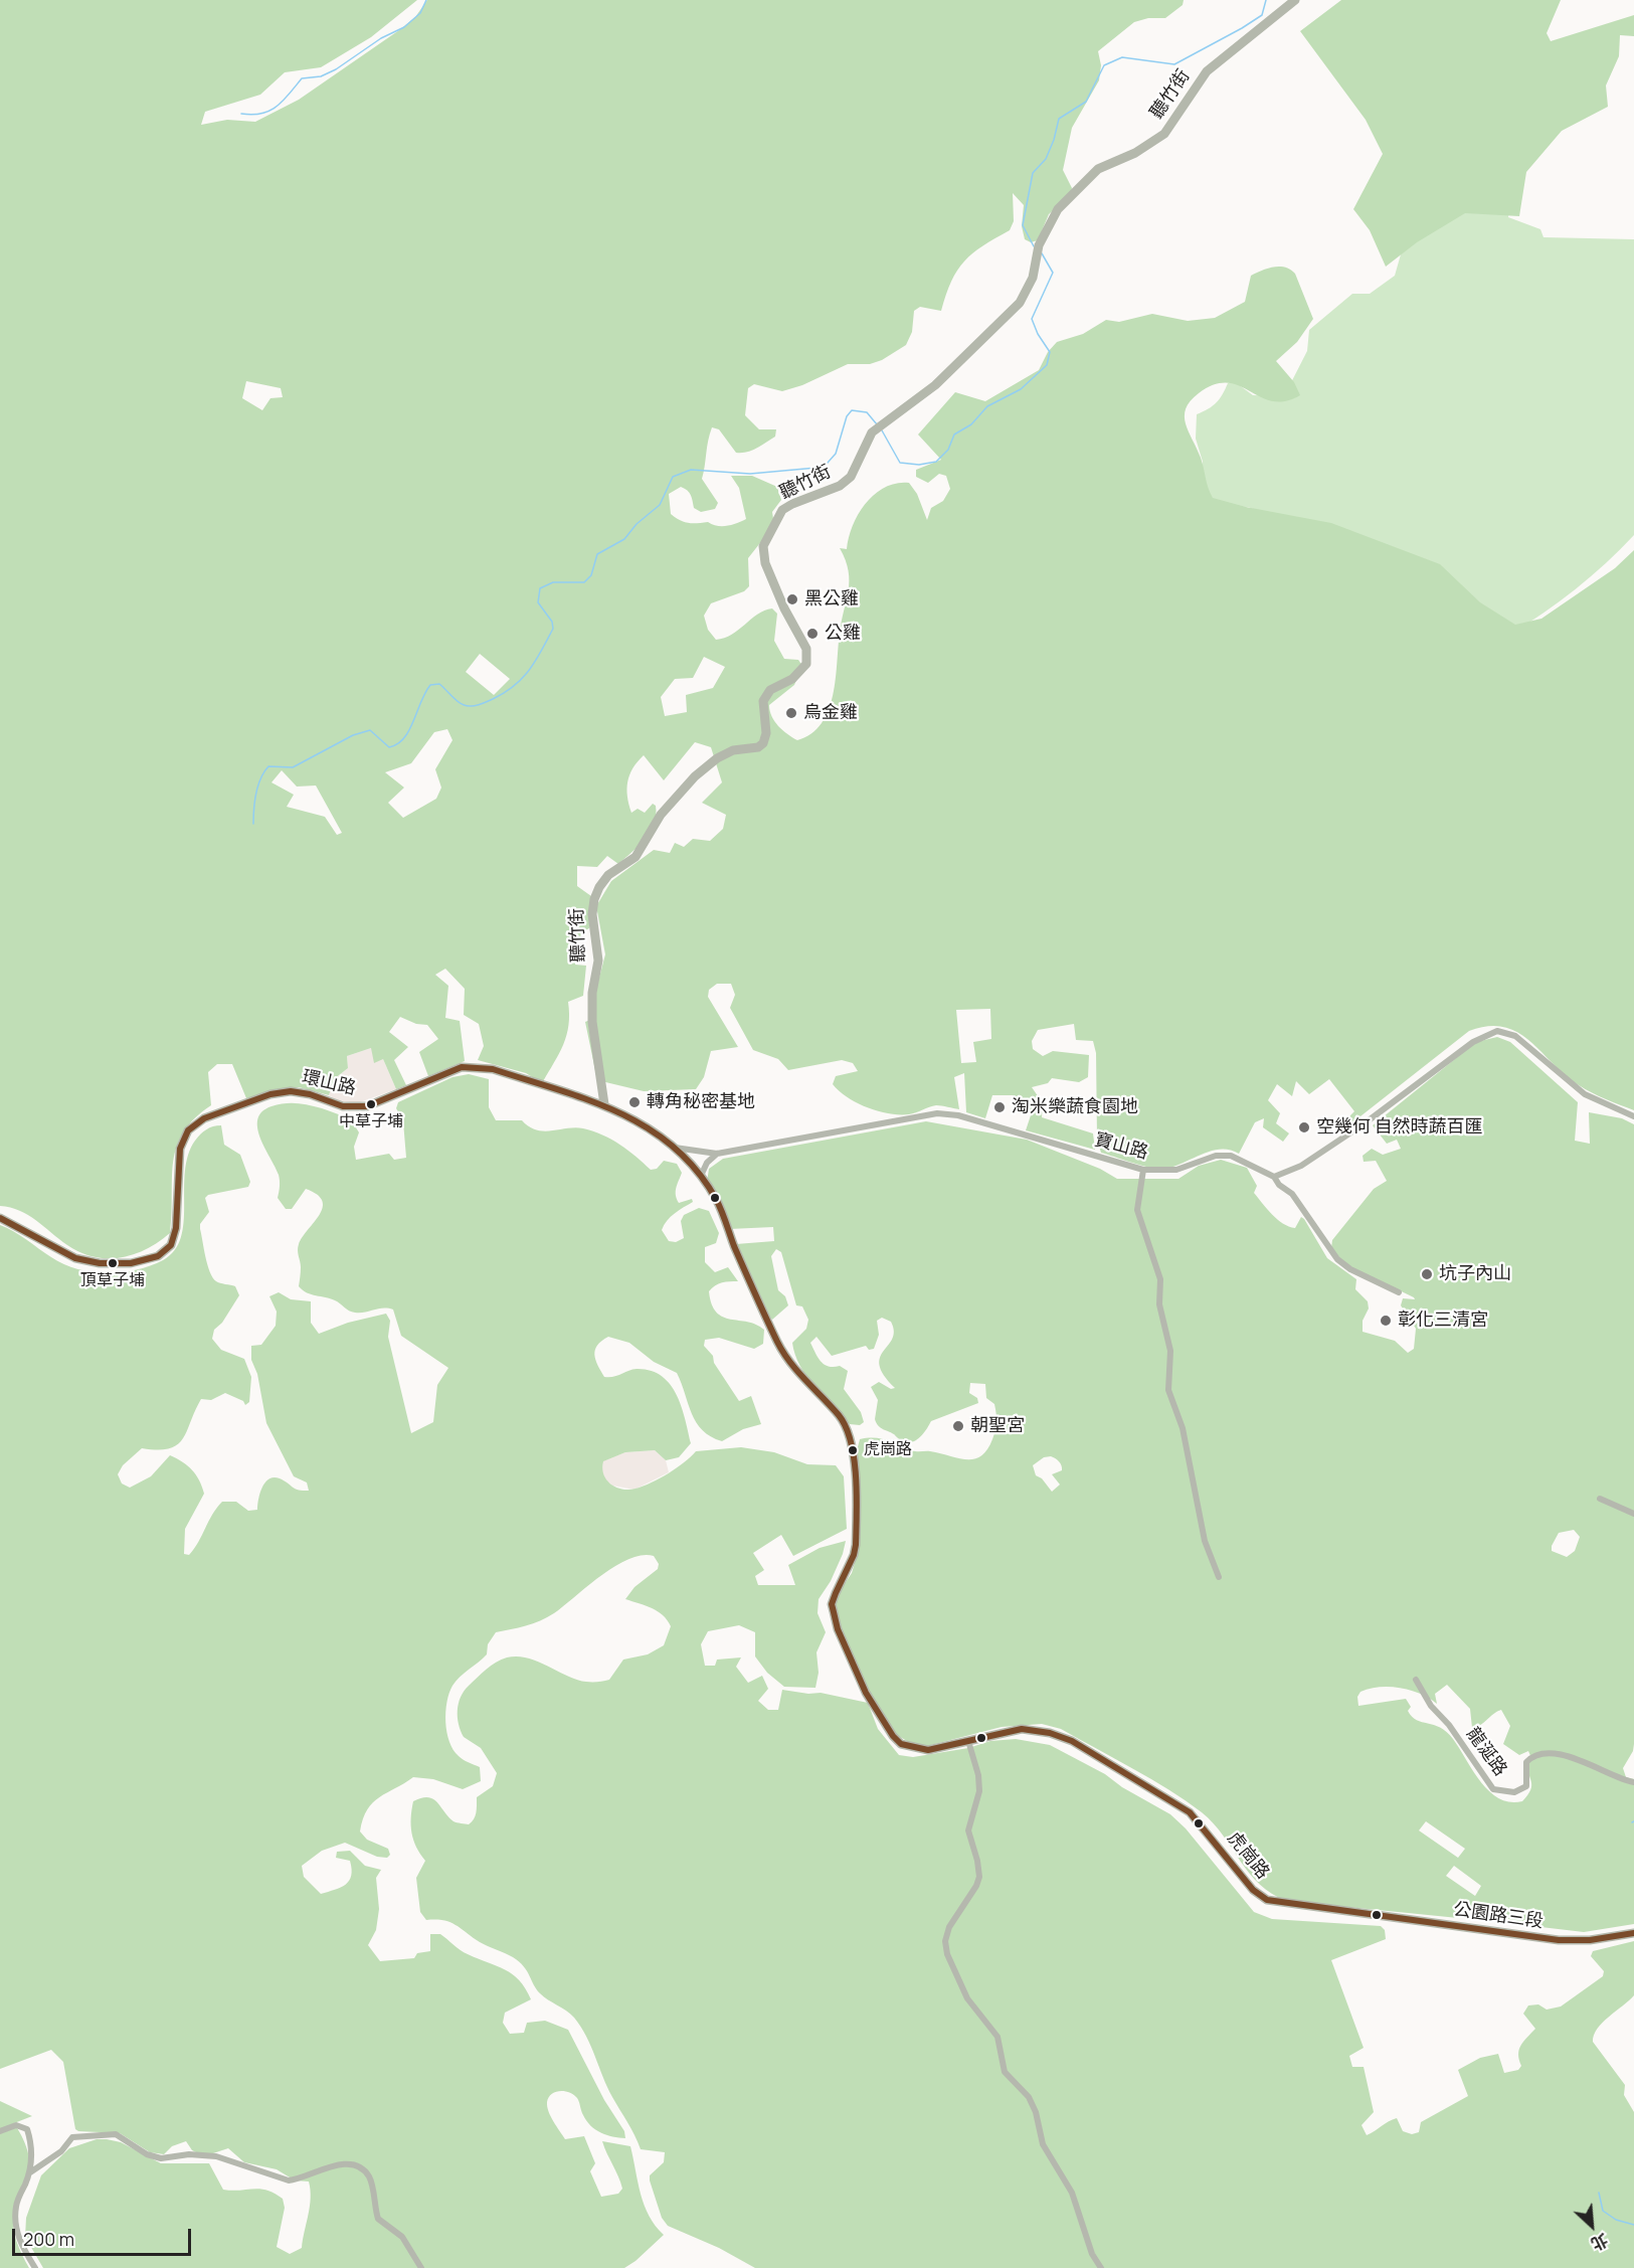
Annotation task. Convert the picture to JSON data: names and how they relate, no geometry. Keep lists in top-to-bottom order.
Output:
{
  "streets": {
    "main road": [
      "聽竹街",
      "環山路",
      "虎崗路",
      "公園路三段"
    ],
    "street": ["寶山路", "龍涎路"]
  },
  "crossings": [
    ["聽竹街", "環山路"],
    ["環山路", "寶山路"],
    ["環山路", "虎崗路"],
    ["虎崗路", "公園路三段"]
  ],
  "places": [
    "黑公雞",
    "公雞",
    "烏金雞",
    "轉角秘密基地",
    "中草子埔",
    "淘米樂蔬食園地",
    "空幾何 自然時蔬百匯",
    "頂草子埔",
    "坑子內山",
    "彰化三清宮",
    "朝聖宮",
    "虎崗路"
  ],
  "scale_bar": "200 m",
  "north": "bottom right"
}
